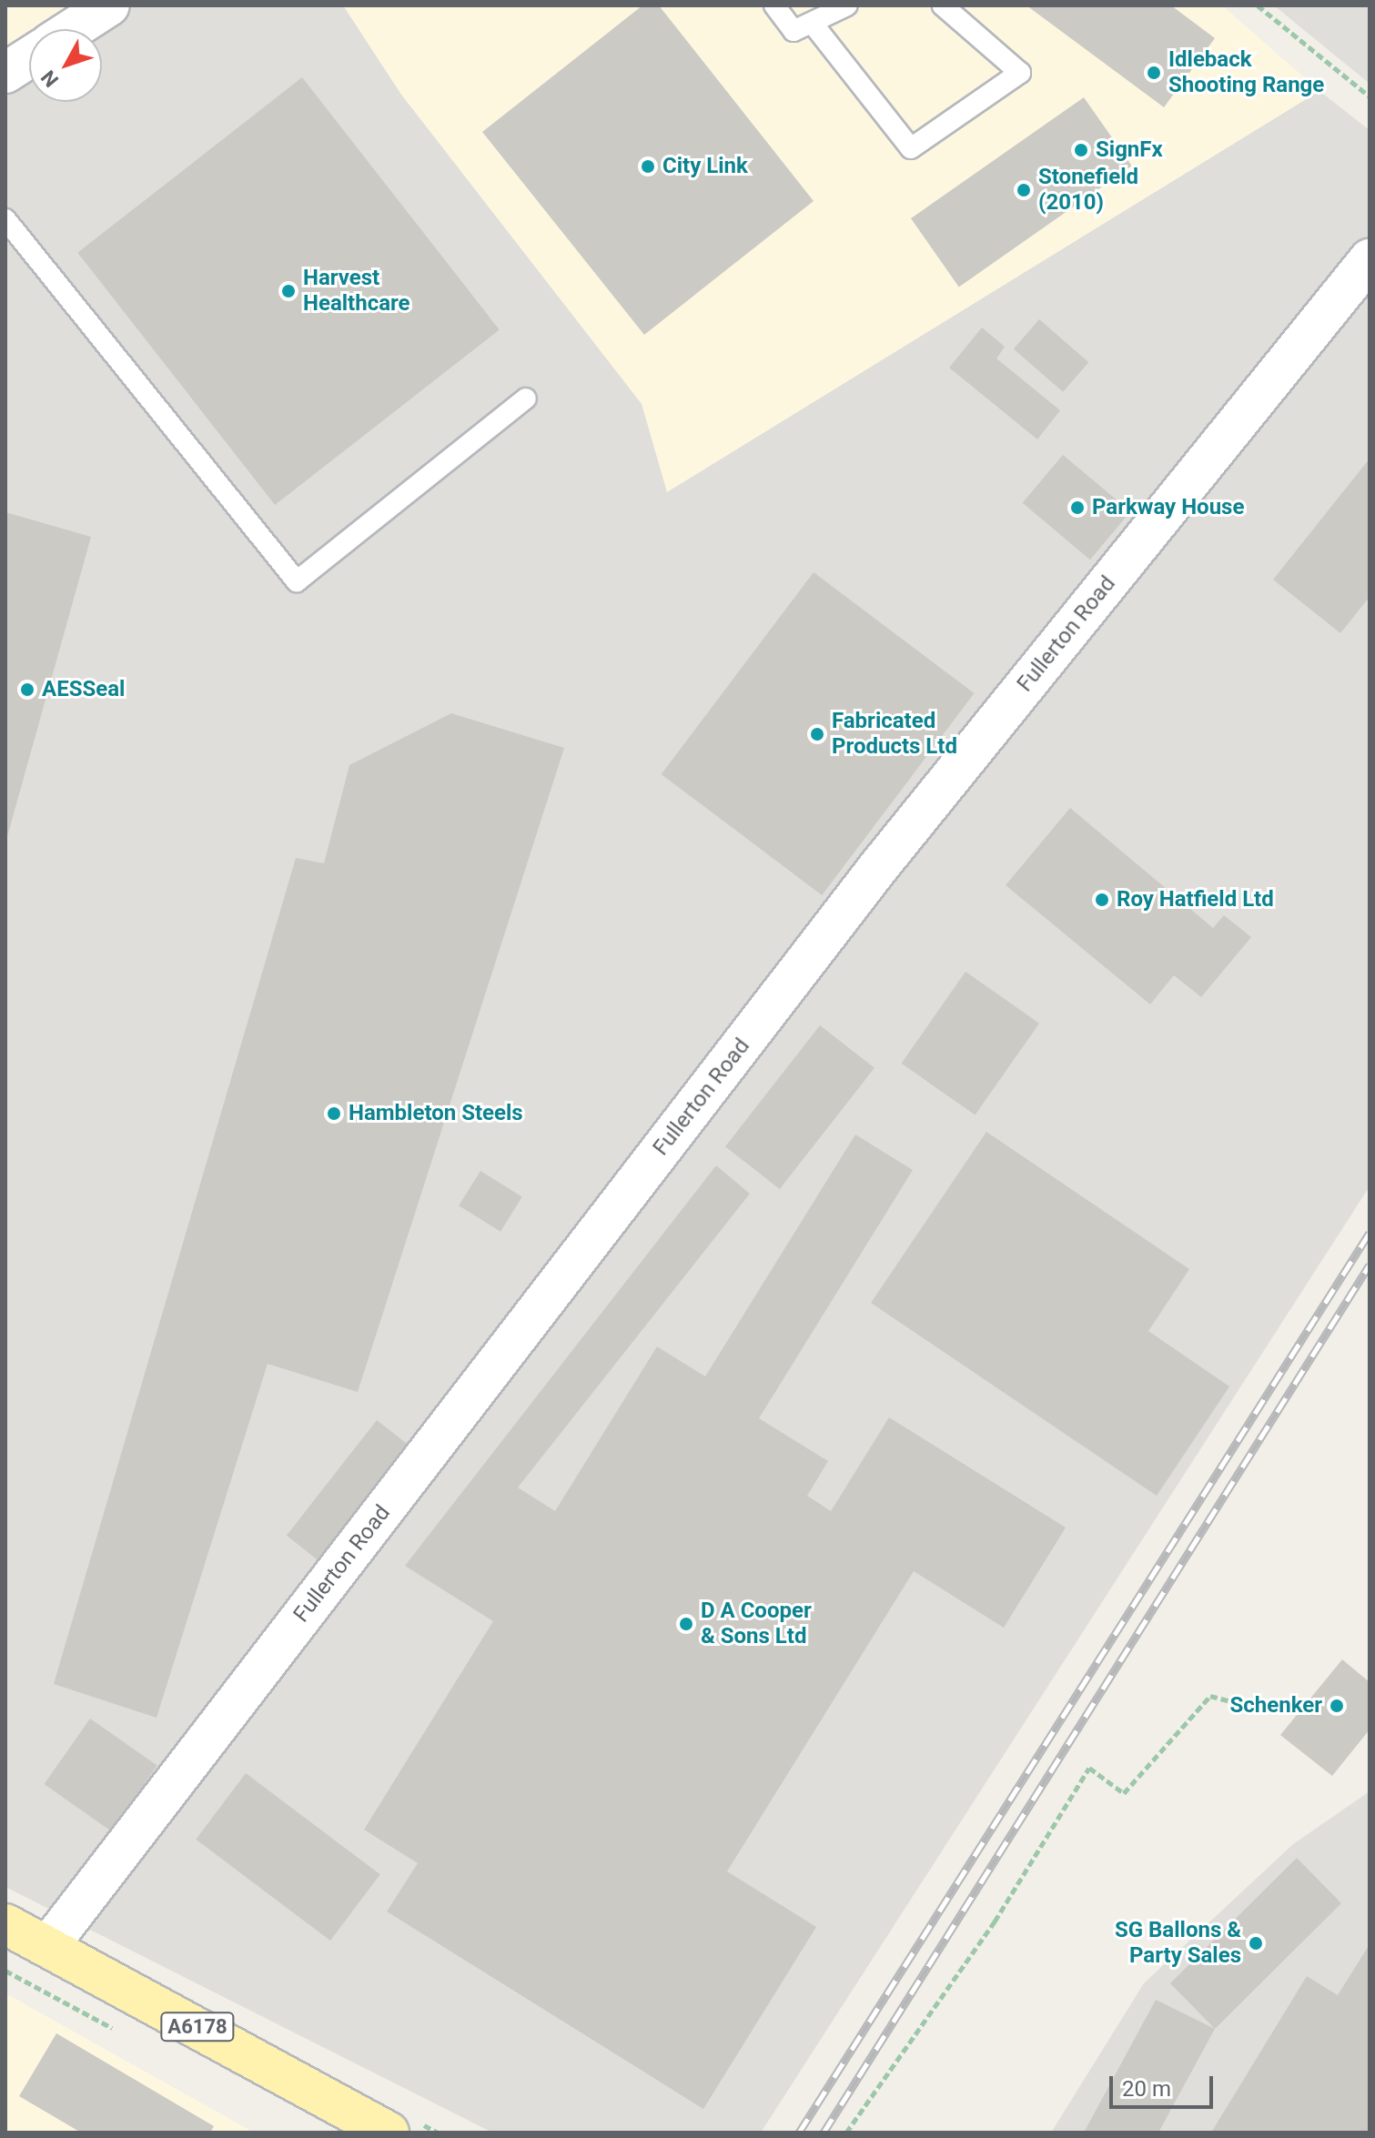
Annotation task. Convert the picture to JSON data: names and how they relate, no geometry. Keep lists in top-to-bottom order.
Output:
{
  "streets": {
    "main road": ["A6178"],
    "street": ["Fullerton Road"]
  },
  "crossings": [
    ["Fullerton Road", "A6178"]
  ],
  "places": [
    "Idleback Shooting Range",
    "SignFx",
    "City Link",
    "Stonefield (2010)",
    "Harvest Healthcare",
    "Parkway House",
    "AESSeal",
    "Fabricated Products Ltd",
    "Roy Hatfield Ltd",
    "Hambleton Steels",
    "D A Cooper & Sons Ltd",
    "Schenker",
    "SG Ballons & Party Sales"
  ],
  "scale_bar": "20 m",
  "north": "bottom left"
}
